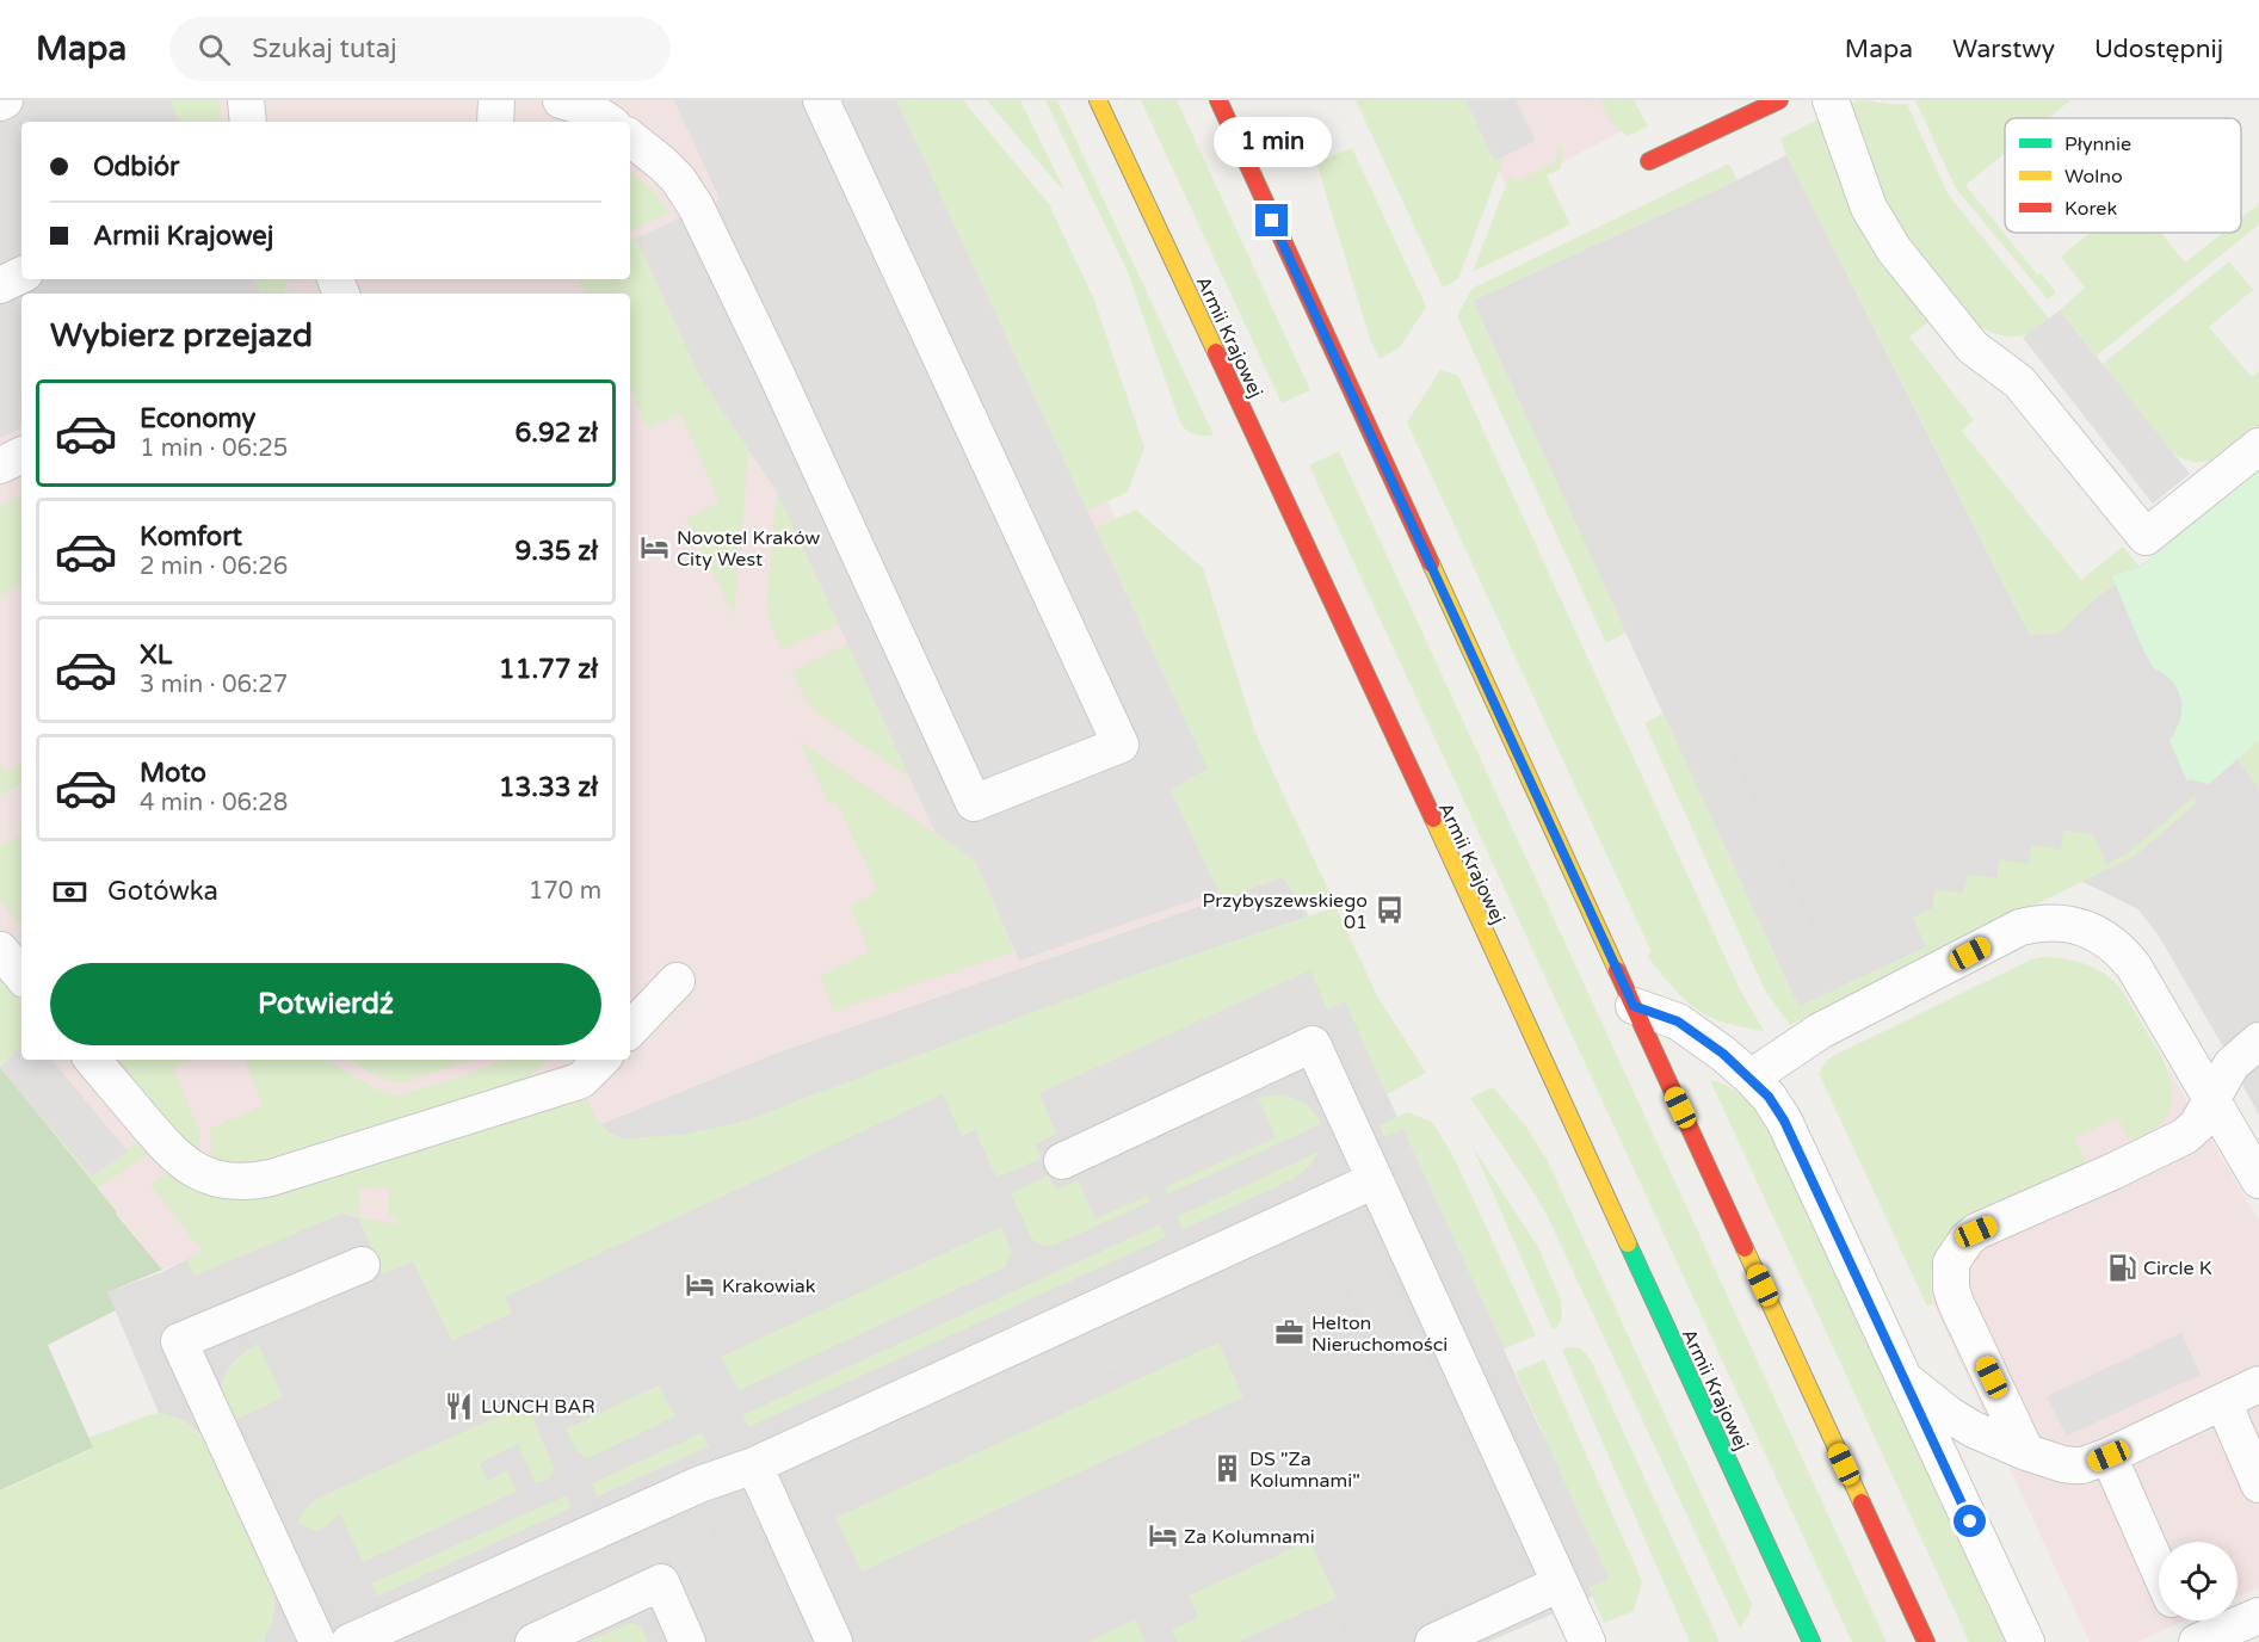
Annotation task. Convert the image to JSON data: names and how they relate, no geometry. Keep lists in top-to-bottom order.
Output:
{
  "streets": {
    "main road": ["Armii Krajowej"]
  },
  "places": {
    "hotel": ["Novotel Kraków City West", "Krakowiak", "Za Kolumnami"],
    "bus stop": ["Przybyszewskiego 01"],
    "fuel station": ["Circle K"],
    "office": ["Helton Nieruchomości"],
    "restaurant": ["LUNCH BAR"],
    "building": ["DS \"Za Kolumnami\""]
  },
  "legend": ["Płynnie", "Wolno", "Korek"],
  "page": {
    "header": "Mapa",
    "search": "Szukaj tutaj",
    "nav": ["Mapa", "Warstwy", "Udostępnij"],
    "bubble": "1 min",
    "banner": ["Odbiór", "Armii Krajowej"],
    "heading": "Wybierz przejazd",
    "list": [
      {
        "name": "Economy",
        "note": "1 min · 06:25",
        "value": "6.92 zł"
      },
      {
        "name": "Komfort",
        "note": "2 min · 06:26",
        "value": "9.35 zł"
      },
      {
        "name": "XL",
        "note": "3 min · 06:27",
        "value": "11.77 zł"
      },
      {
        "name": "Moto",
        "note": "4 min · 06:28",
        "value": "13.33 zł"
      }
    ],
    "pay": ["Gotówka", "170 m"],
    "buttons": "Potwierdź"
  }
}
